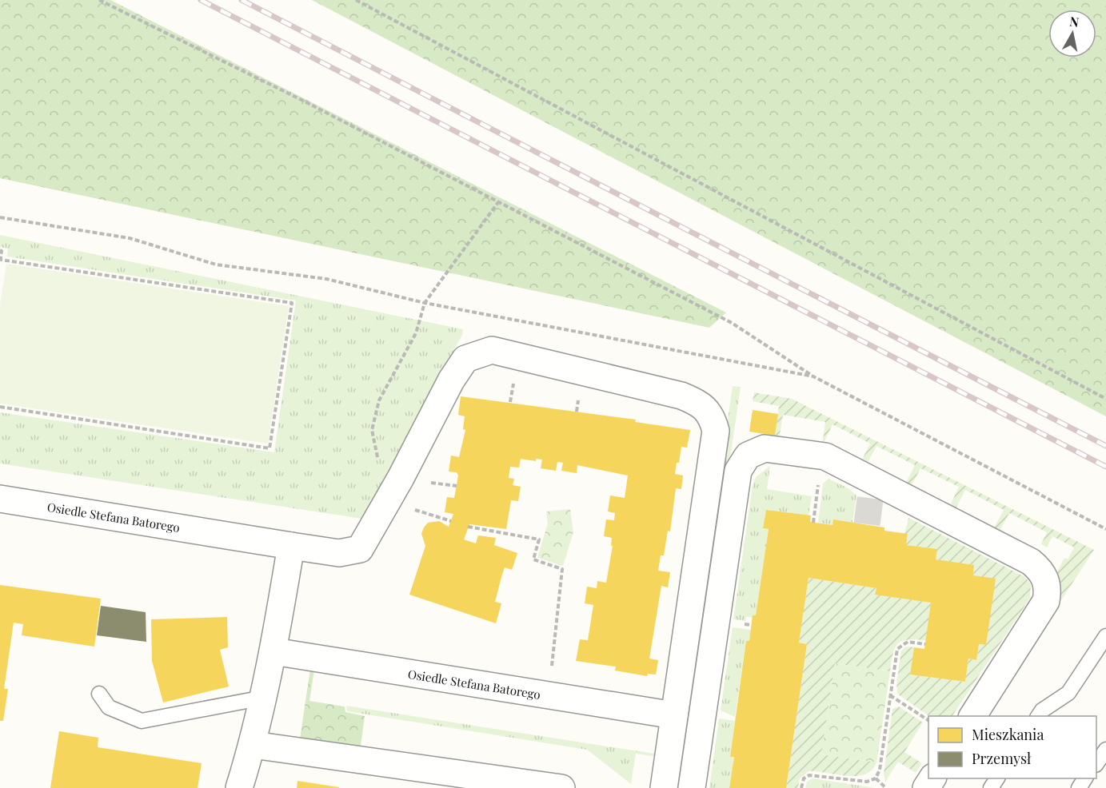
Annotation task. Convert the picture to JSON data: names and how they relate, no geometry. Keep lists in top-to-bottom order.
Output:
{
  "streets": {
    "street": ["Osiedle Stefana Batorego"]
  },
  "legend": ["Mieszkania", "Przemysł"],
  "north": "top"
}
